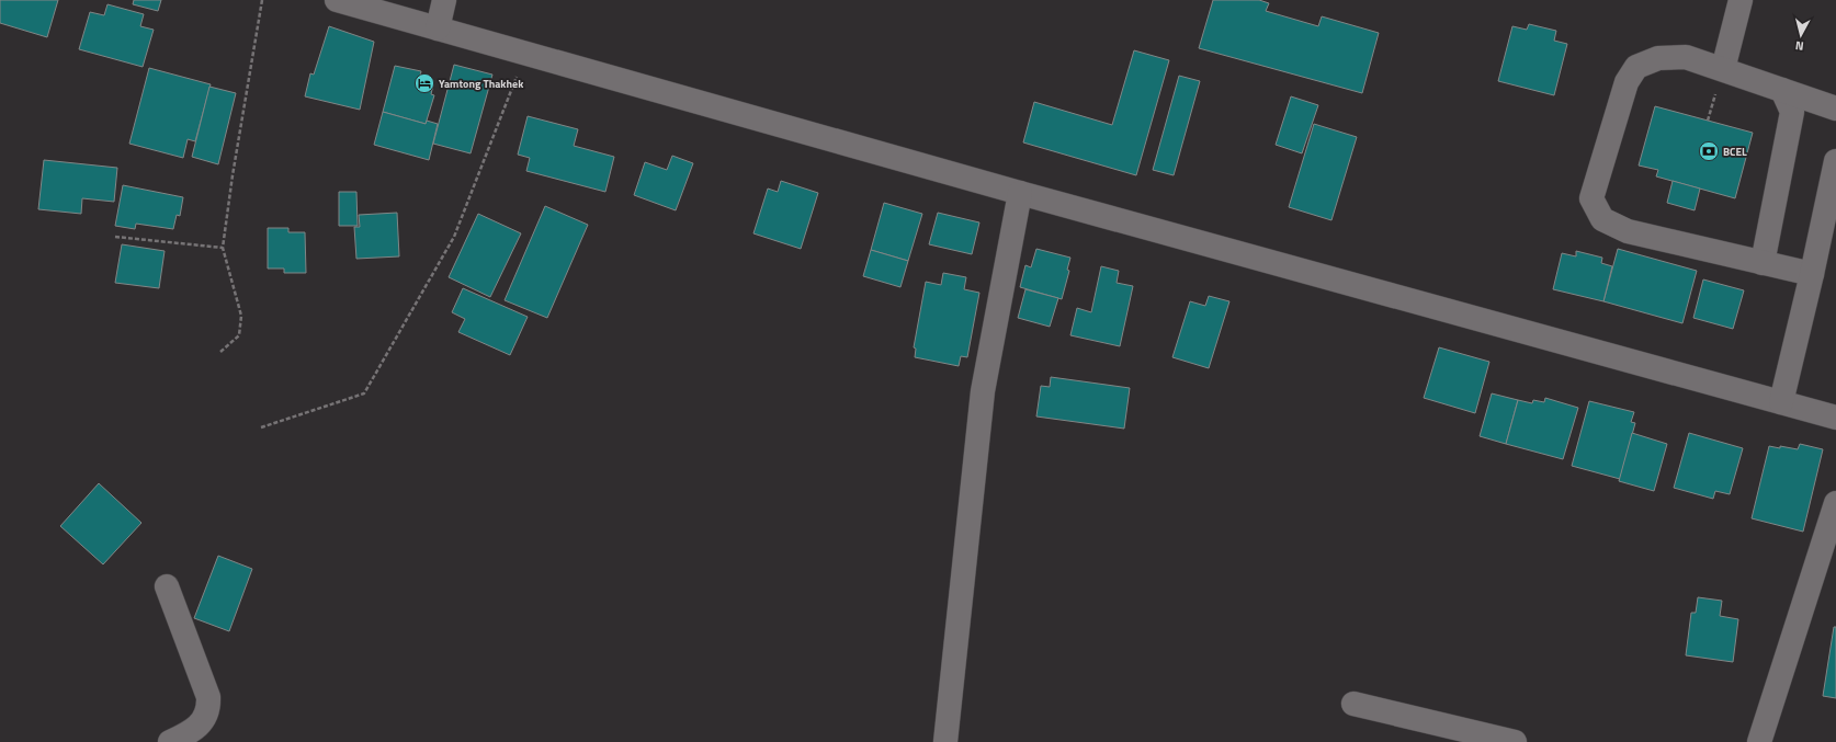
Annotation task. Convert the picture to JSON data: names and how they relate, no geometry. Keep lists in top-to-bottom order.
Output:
{
  "places": {
    "hotel": ["Yamtong Thakhek"],
    "bank": ["BCEL"]
  },
  "north": "bottom"
}
